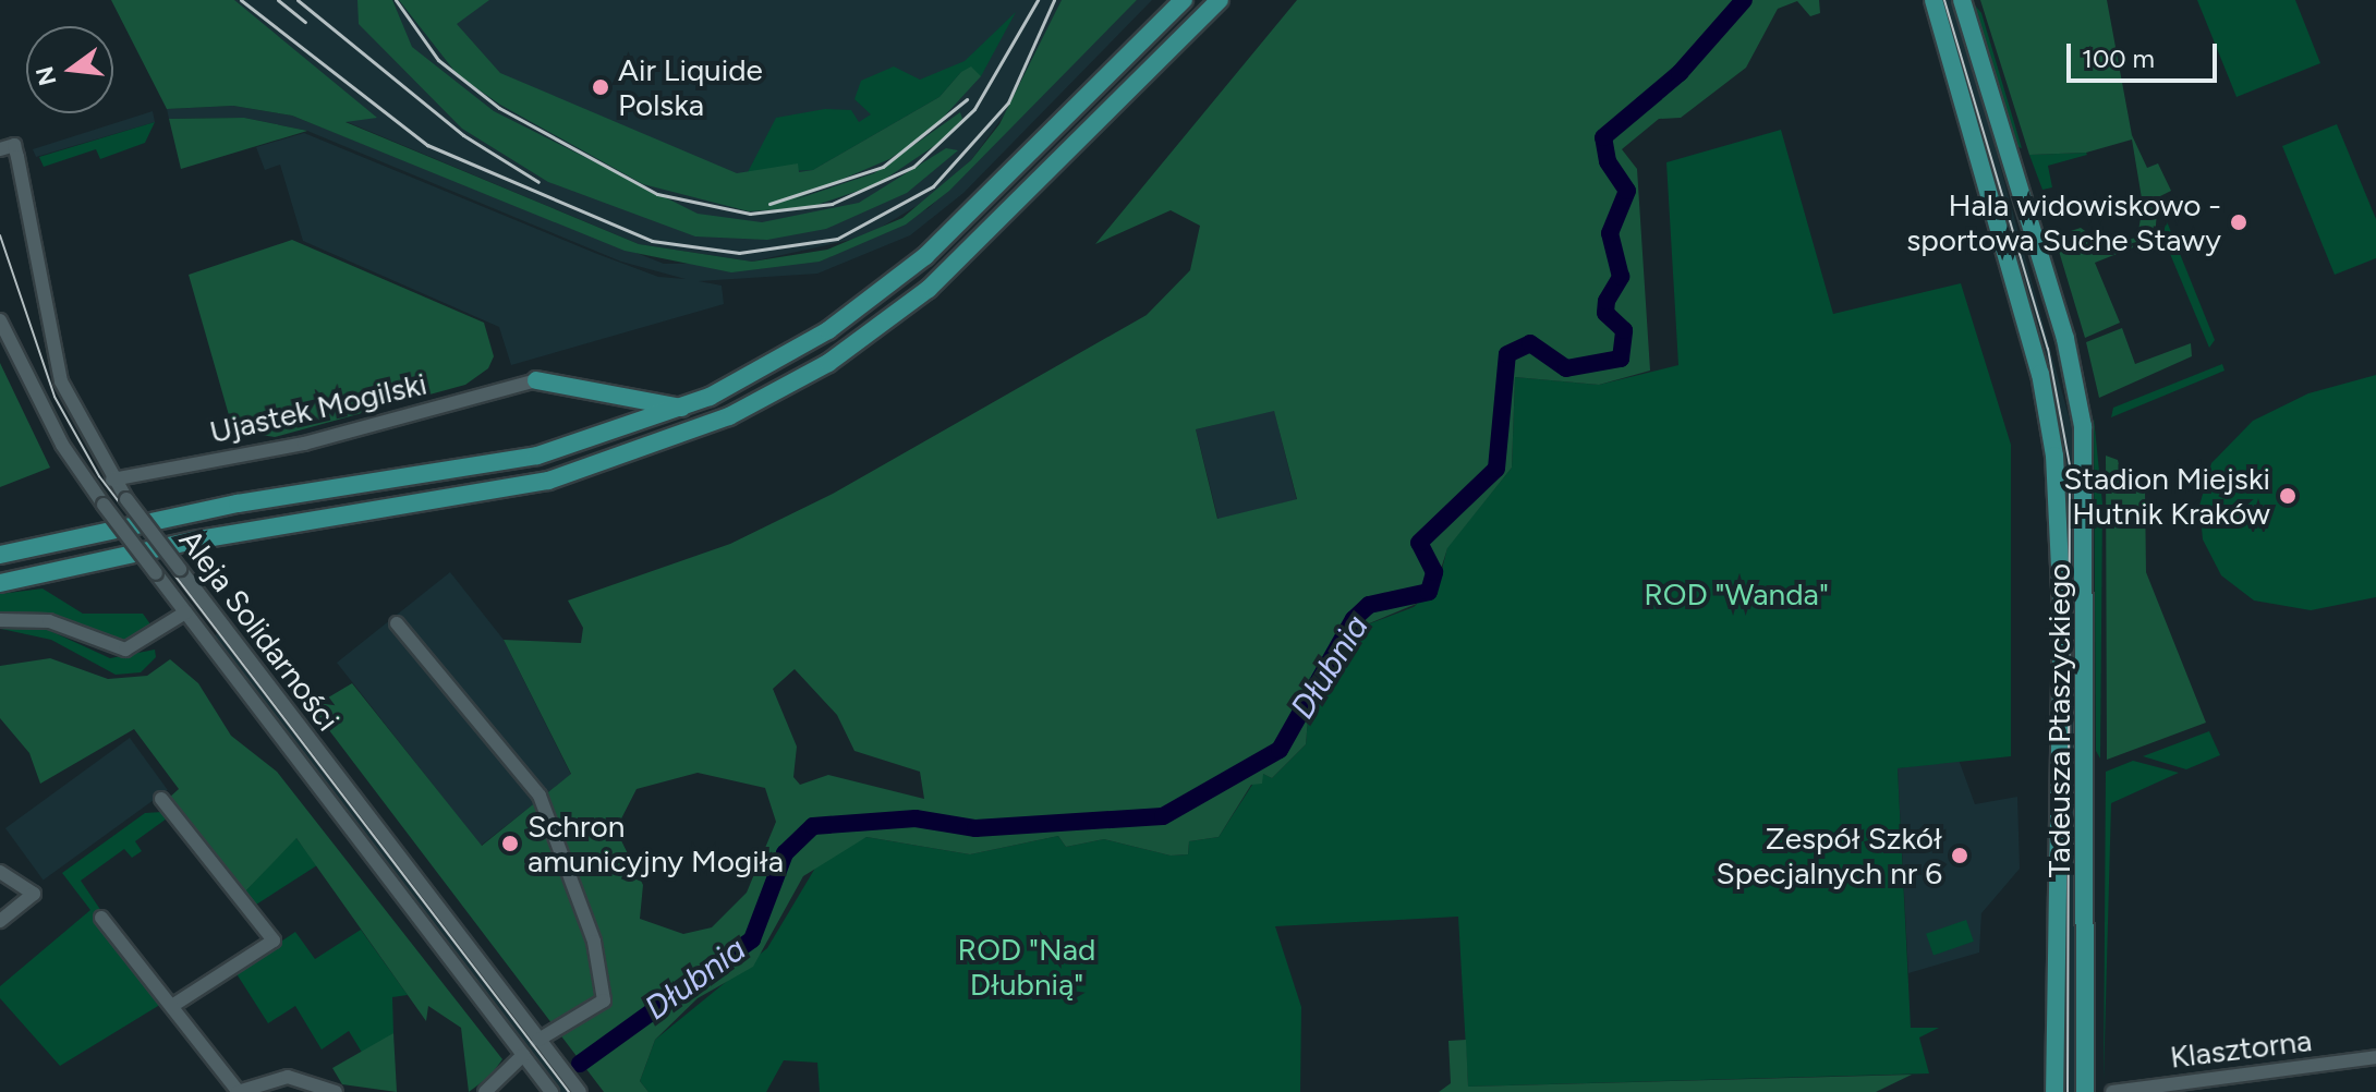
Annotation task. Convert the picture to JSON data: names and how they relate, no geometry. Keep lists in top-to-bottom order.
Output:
{
  "streets": {
    "main road": ["Tadeusza Ptaszyckiego"],
    "street": ["Ujastek Mogilski", "Aleja Solidarności", "Klasztorna"]
  },
  "crossings": [
    ["Ujastek Mogilski", "Aleja Solidarności"]
  ],
  "water": ["Dłubnia"],
  "parks": ["ROD \"Wanda\"", "ROD \"Nad Dłubnią\""],
  "places": [
    "Air Liquide Polska",
    "Hala widowiskowo - sportowa Suche Stawy",
    "Stadion Miejski Hutnik Kraków",
    "Schron amunicyjny Mogiła",
    "Zespół Szkół Specjalnych nr 6"
  ],
  "scale_bar": "100 m",
  "north": "left"
}
